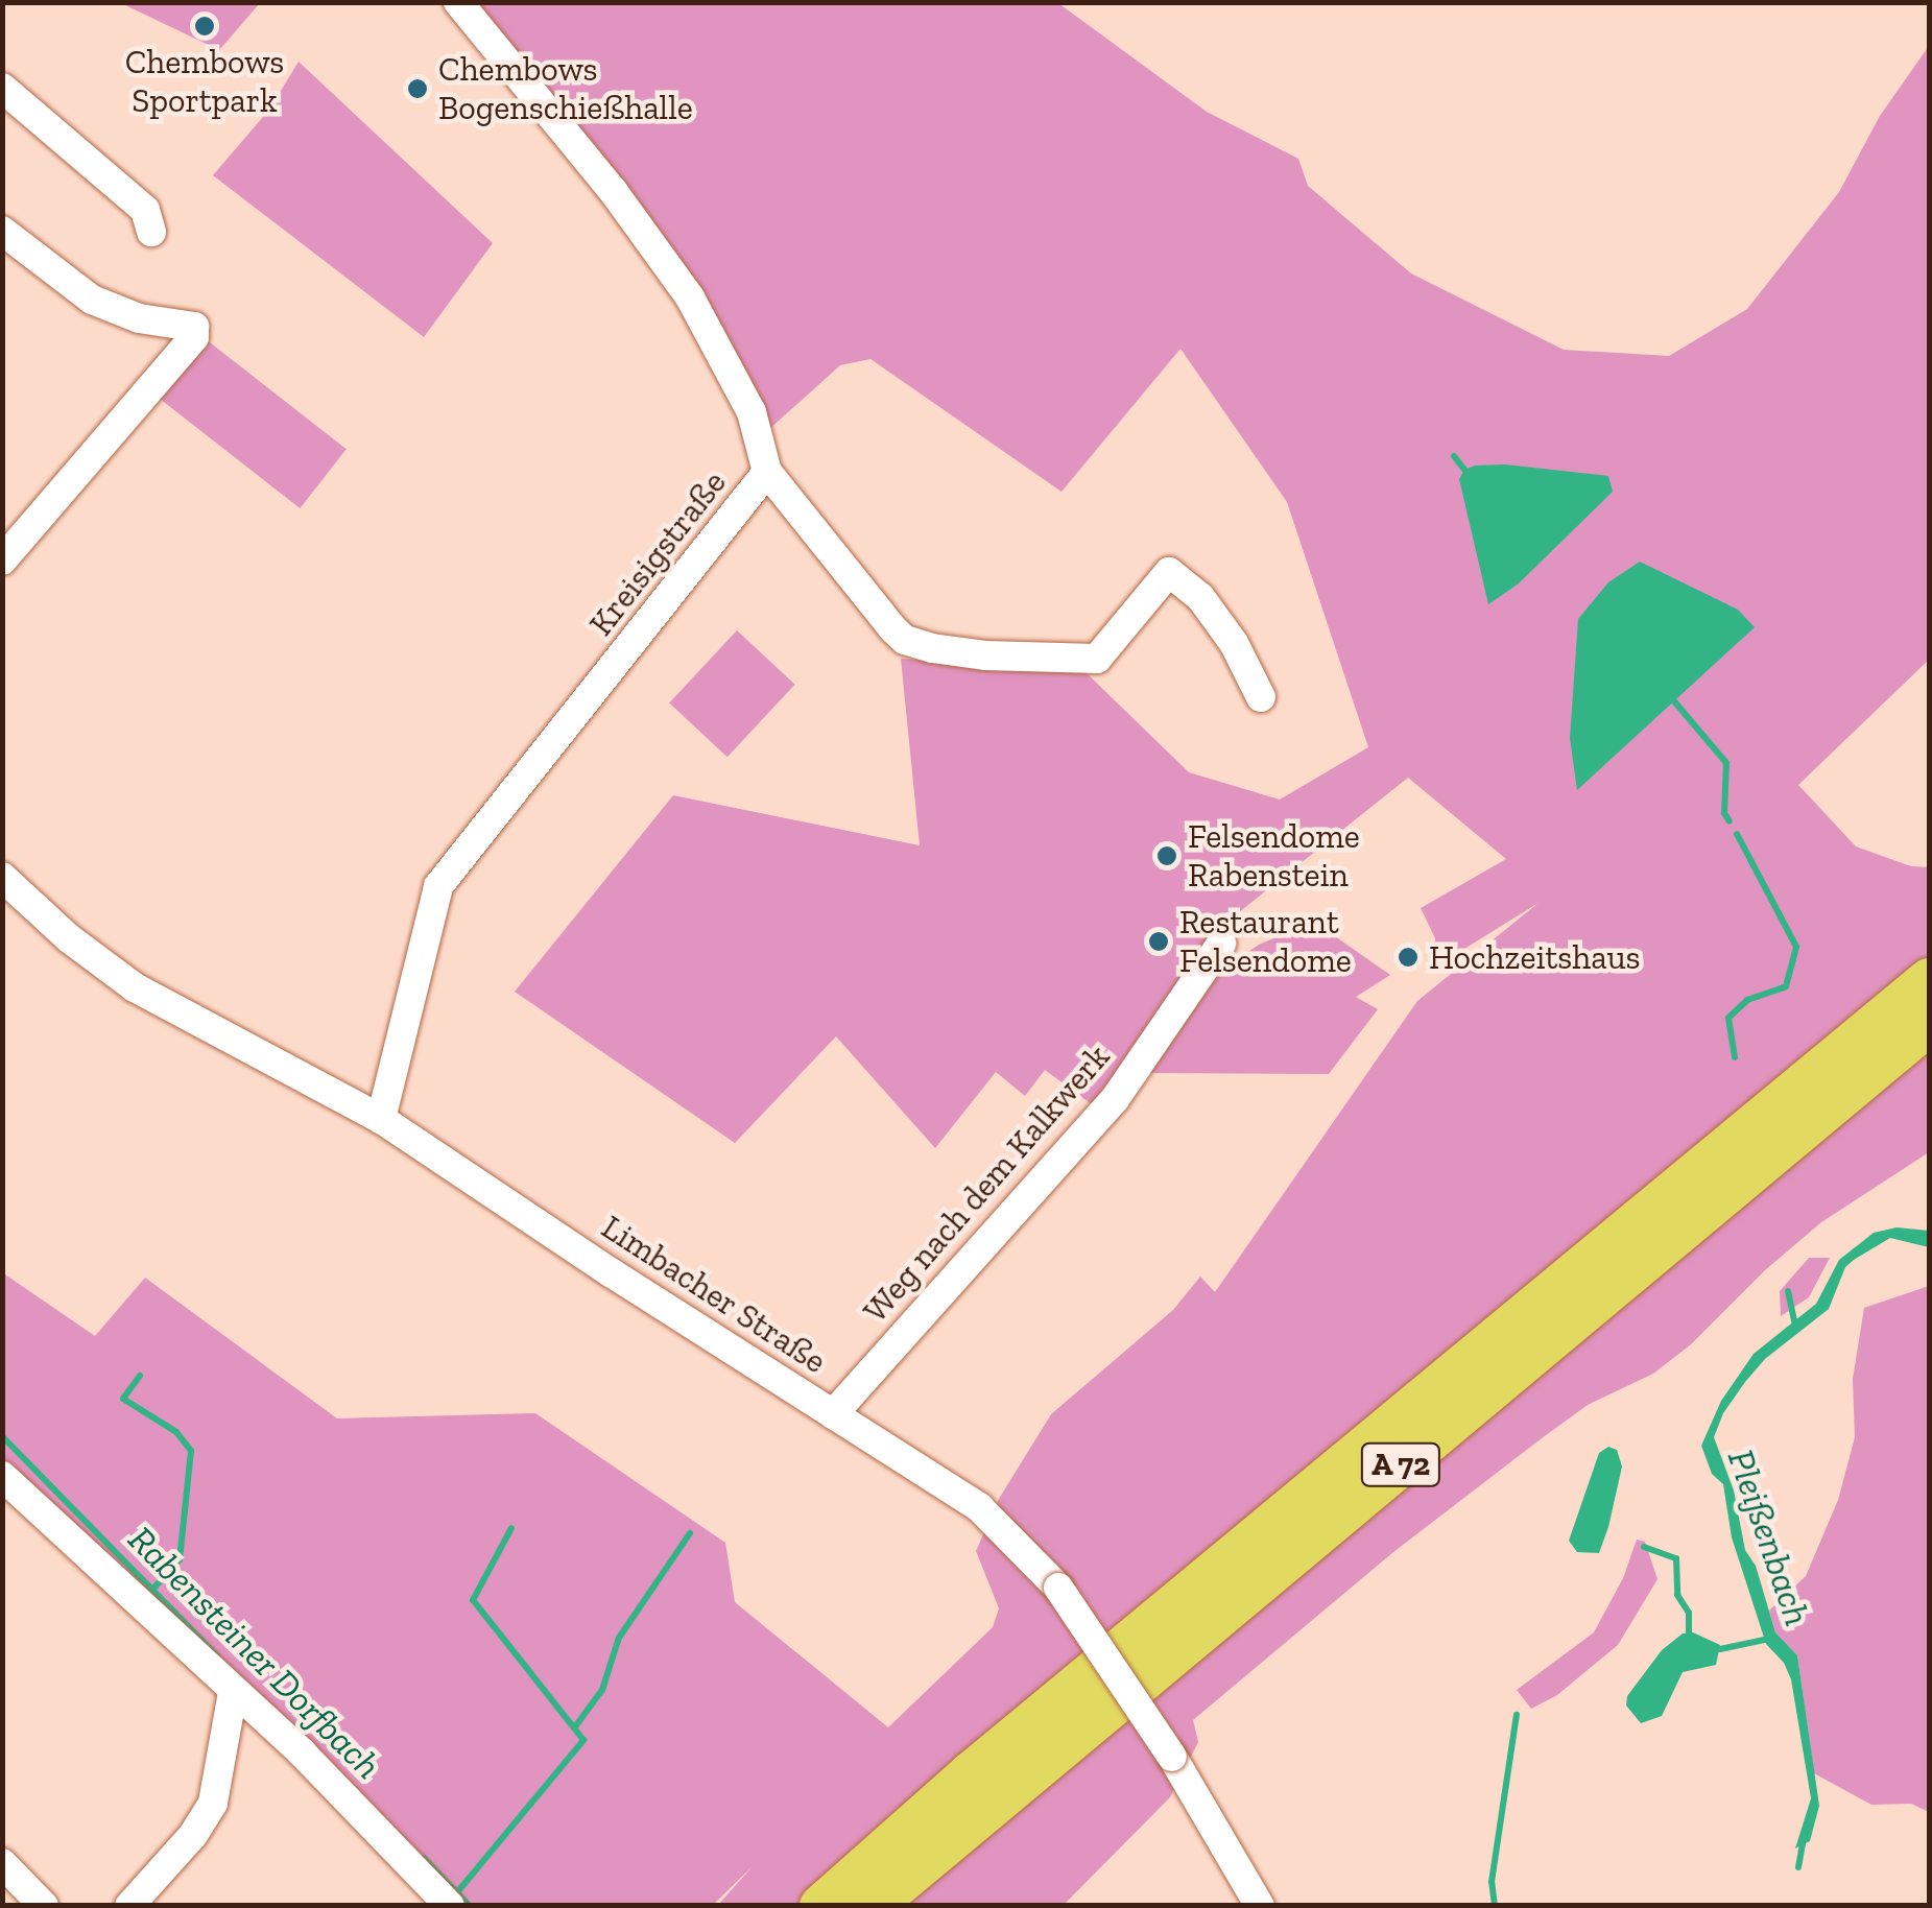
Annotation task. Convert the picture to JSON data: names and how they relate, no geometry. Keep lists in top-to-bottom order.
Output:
{
  "streets": {
    "highway": ["A 72"],
    "street": ["Kreisigstraße", "Weg nach dem Kalkwerk", "Limbacher Straße"]
  },
  "crossings": [
    ["Kreisigstraße", "Limbacher Straße"],
    ["Weg nach dem Kalkwerk", "Limbacher Straße"]
  ],
  "water": ["Pleißenbach", "Rabensteiner Dorfbach"],
  "places": [
    "Chembows Sportpark",
    "Chembows Bogenschießhalle",
    "Felsendome Rabenstein",
    "Restaurant Felsendome",
    "Hochzeitshaus"
  ]
}
